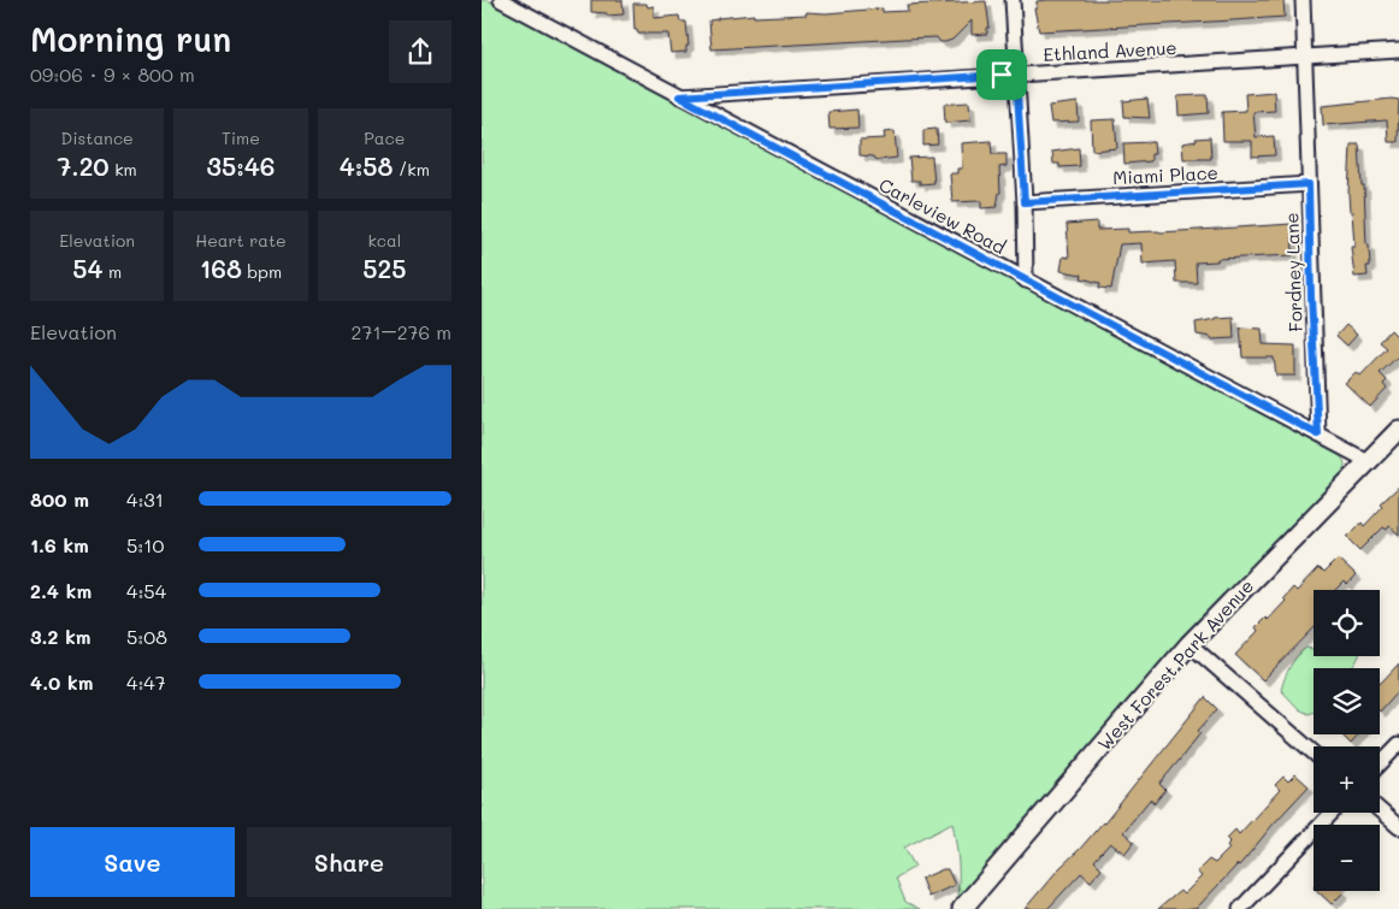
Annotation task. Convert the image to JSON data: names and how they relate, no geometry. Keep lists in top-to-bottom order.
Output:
{
  "streets": {
    "main road": ["West Forest Park Avenue"],
    "street": [
      "Ethland Avenue",
      "Miami Place",
      "Carleview Road",
      "Fordney Lane"
    ]
  },
  "crossings": [
    ["Ethland Avenue", "Carleview Road"],
    ["Ethland Avenue", "Fordney Lane"],
    ["Miami Place", "Fordney Lane"],
    ["Carleview Road", "Fordney Lane"],
    ["Carleview Road", "West Forest Park Avenue"]
  ],
  "page": {
    "heading": ["Morning run", "09:06 · 9 × 800 m"],
    "stats": [
      ["Distance", "7.20 km"],
      ["Time", "35:46"],
      ["Pace", "4:58 /km"],
      ["Elevation", "54 m"],
      ["Heart rate", "168 bpm"],
      ["kcal", "525"]
    ],
    "chart": ["Elevation", "271–276 m"],
    "list": [
      {
        "name": "800 m",
        "note": "4:31"
      },
      {
        "name": "1.6 km",
        "note": "5:10"
      },
      {
        "name": "2.4 km",
        "note": "4:54"
      },
      {
        "name": "3.2 km",
        "note": "5:08"
      },
      {
        "name": "4.0 km",
        "note": "4:47"
      }
    ],
    "map_buttons": ["+", "−"],
    "buttons": ["Save", "Share"]
  }
}
